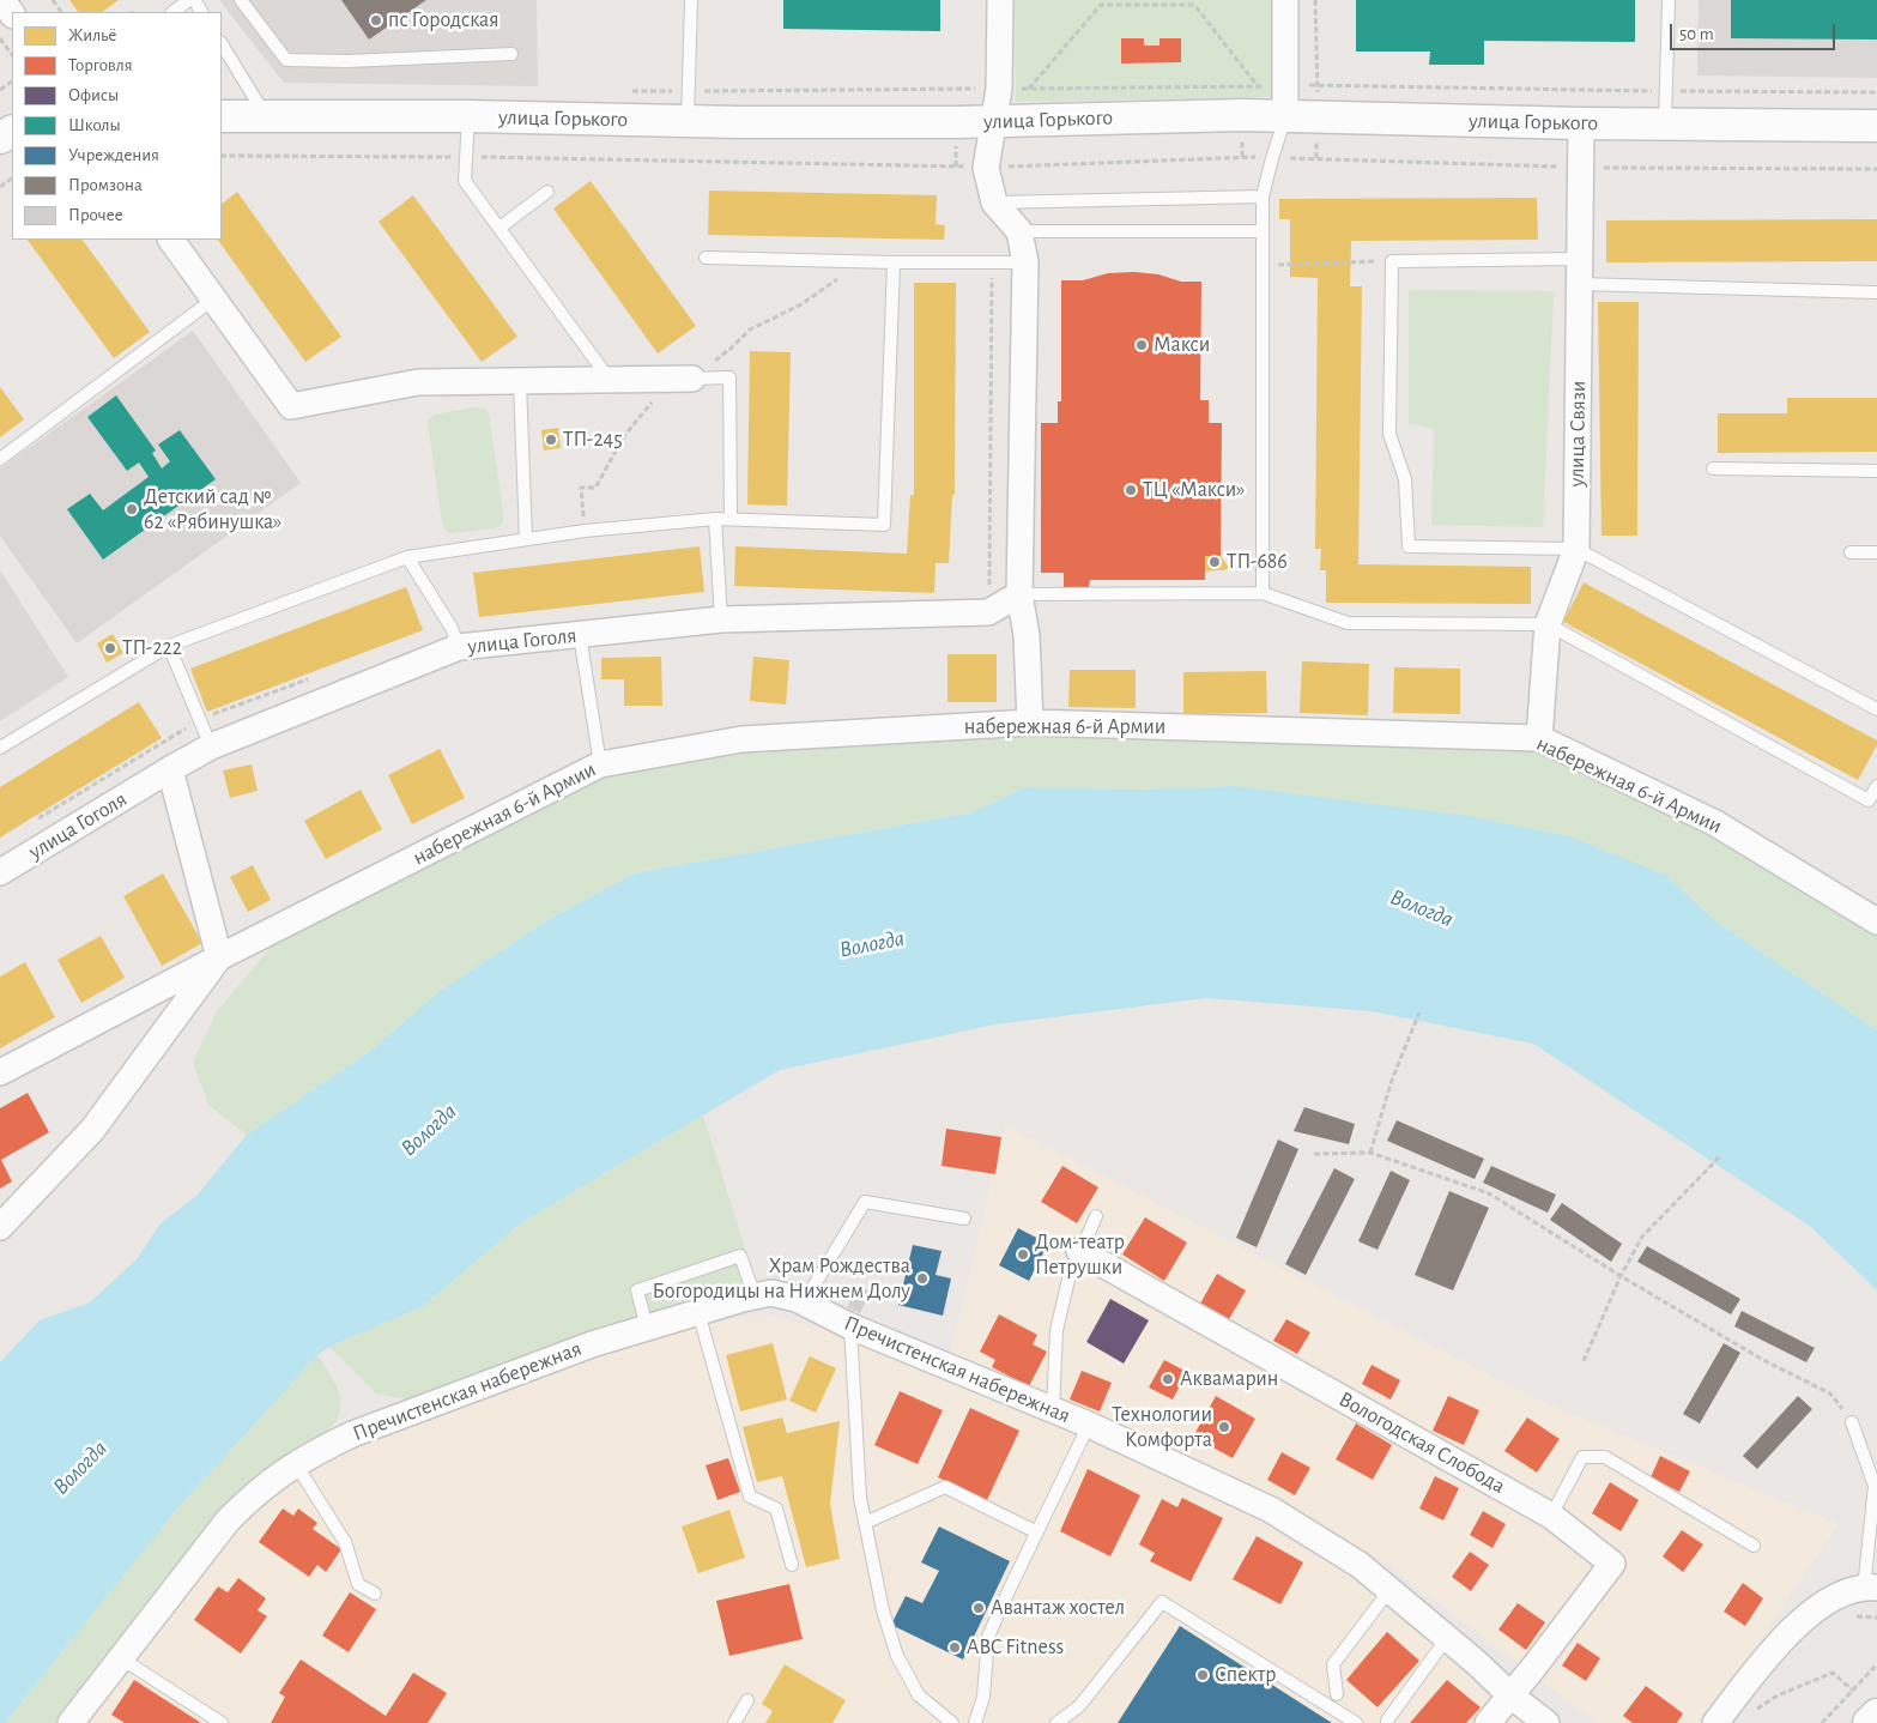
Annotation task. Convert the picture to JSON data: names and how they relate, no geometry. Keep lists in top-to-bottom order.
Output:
{
  "streets": {
    "street": [
      "улица Горького",
      "улица Связи",
      "улица Гоголя",
      "набережная 6-й Армии",
      "Пречистенская набережная",
      "Вологодская Слобода"
    ]
  },
  "crossings": [
    ["улица Горького", "улица Связи"],
    ["улица Связи", "набережная 6-й Армии"],
    ["Пречистенская набережная", "Вологодская Слобода"]
  ],
  "water": ["Вологда"],
  "places": [
    "пс Городская",
    "Макси",
    "ТП-245",
    "ТЦ «Макси»",
    "Детский сад № 62 «Рябинушка»",
    "ТП-686",
    "ТП-222",
    "Дом-театр Петрушки",
    "Храм Рождества Богородицы на Нижнем Долу",
    "Аквамарин",
    "Технологии Комфорта",
    "Авантаж хостел",
    "ABC Fitness",
    "Спектр"
  ],
  "legend": [
    "Жильё",
    "Торговля",
    "Офисы",
    "Школы",
    "Учреждения",
    "Промзона",
    "Прочее"
  ],
  "scale_bar": "50 m"
}
